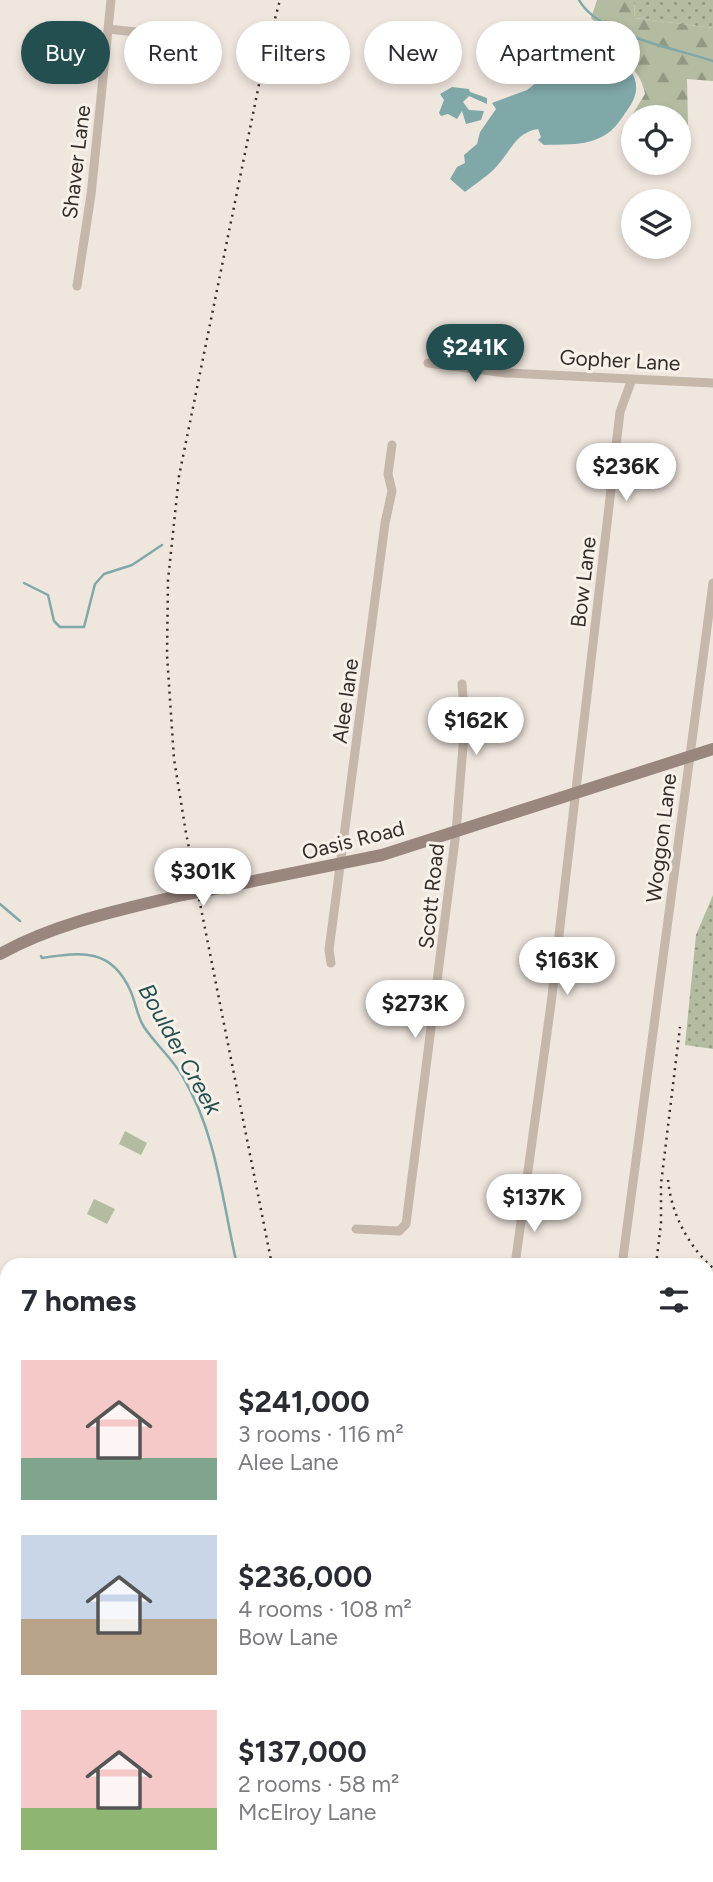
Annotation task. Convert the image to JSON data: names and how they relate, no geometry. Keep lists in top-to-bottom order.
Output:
{
  "streets": {
    "main road": ["Oasis Road"],
    "street": [
      "Shaver Lane",
      "Gopher Lane",
      "Bow Lane",
      "Alee lane",
      "Woggon Lane",
      "Scott Road"
    ]
  },
  "crossings": [
    ["Gopher Lane", "Bow Lane"],
    ["Bow Lane", "Oasis Road"],
    ["Alee lane", "Oasis Road"],
    ["Woggon Lane", "Oasis Road"],
    ["Oasis Road", "Scott Road"]
  ],
  "water": ["Boulder Creek"],
  "page": {
    "chip": [
      "Buy",
      "Rent",
      "Filters",
      "New",
      "Apartment"
    ],
    "price": [
      "$241K",
      "$236K",
      "$162K",
      "$301K",
      "$163K",
      "$273K",
      "$137K"
    ],
    "heading": "7 homes",
    "list": [
      {
        "name": "$241,000",
        "note": "3 rooms · 116 m² · Alee Lane"
      },
      {
        "name": "$236,000",
        "note": "4 rooms · 108 m² · Bow Lane"
      },
      {
        "name": "$137,000",
        "note": "2 rooms · 58 m² · McElroy Lane"
      }
    ]
  }
}
